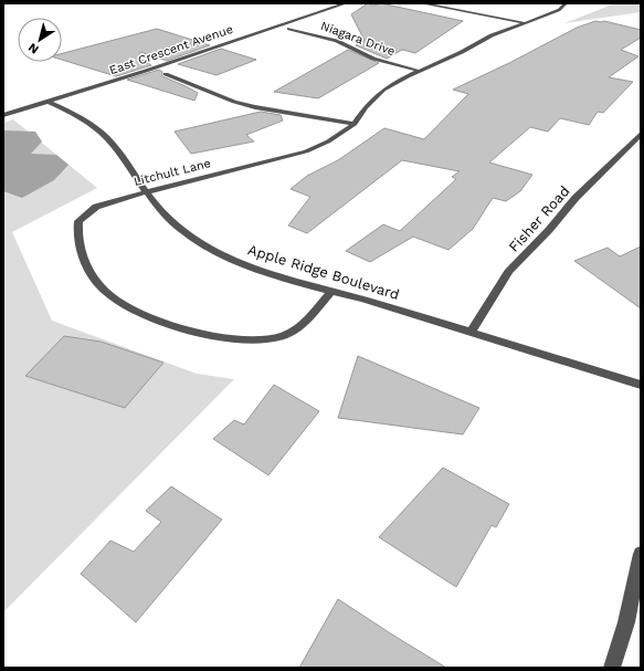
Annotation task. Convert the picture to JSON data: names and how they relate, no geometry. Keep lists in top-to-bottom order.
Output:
{
  "streets": {
    "street": [
      "Niagara Drive",
      "East Crescent Avenue",
      "Litchult Lane",
      "Fisher Road",
      "Apple Ridge Boulevard"
    ]
  },
  "crossings": [
    ["Niagara Drive", "Litchult Lane"],
    ["East Crescent Avenue", "Apple Ridge Boulevard"],
    ["Litchult Lane", "Apple Ridge Boulevard"],
    ["Fisher Road", "Apple Ridge Boulevard"]
  ],
  "north": "bottom left"
}
